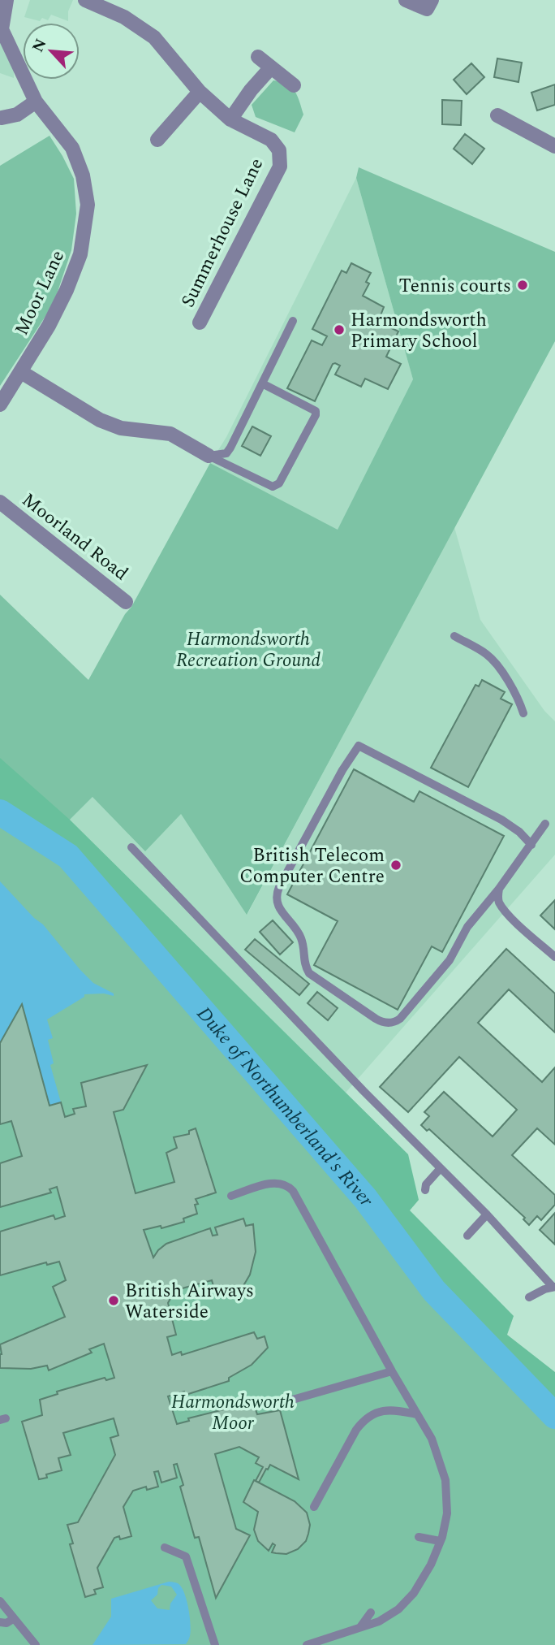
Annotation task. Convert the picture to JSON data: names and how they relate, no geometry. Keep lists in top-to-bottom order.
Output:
{
  "streets": {
    "street": ["Summerhouse Lane", "Moor Lane", "Moorland Road"]
  },
  "water": ["Duke of Northumberland's River"],
  "parks": ["Harmondsworth Recreation Ground", "Harmondsworth Moor"],
  "places": [
    "Tennis courts",
    "Harmondsworth Primary School",
    "British Telecom Computer Centre",
    "British Airways Waterside"
  ],
  "north": "top left"
}
